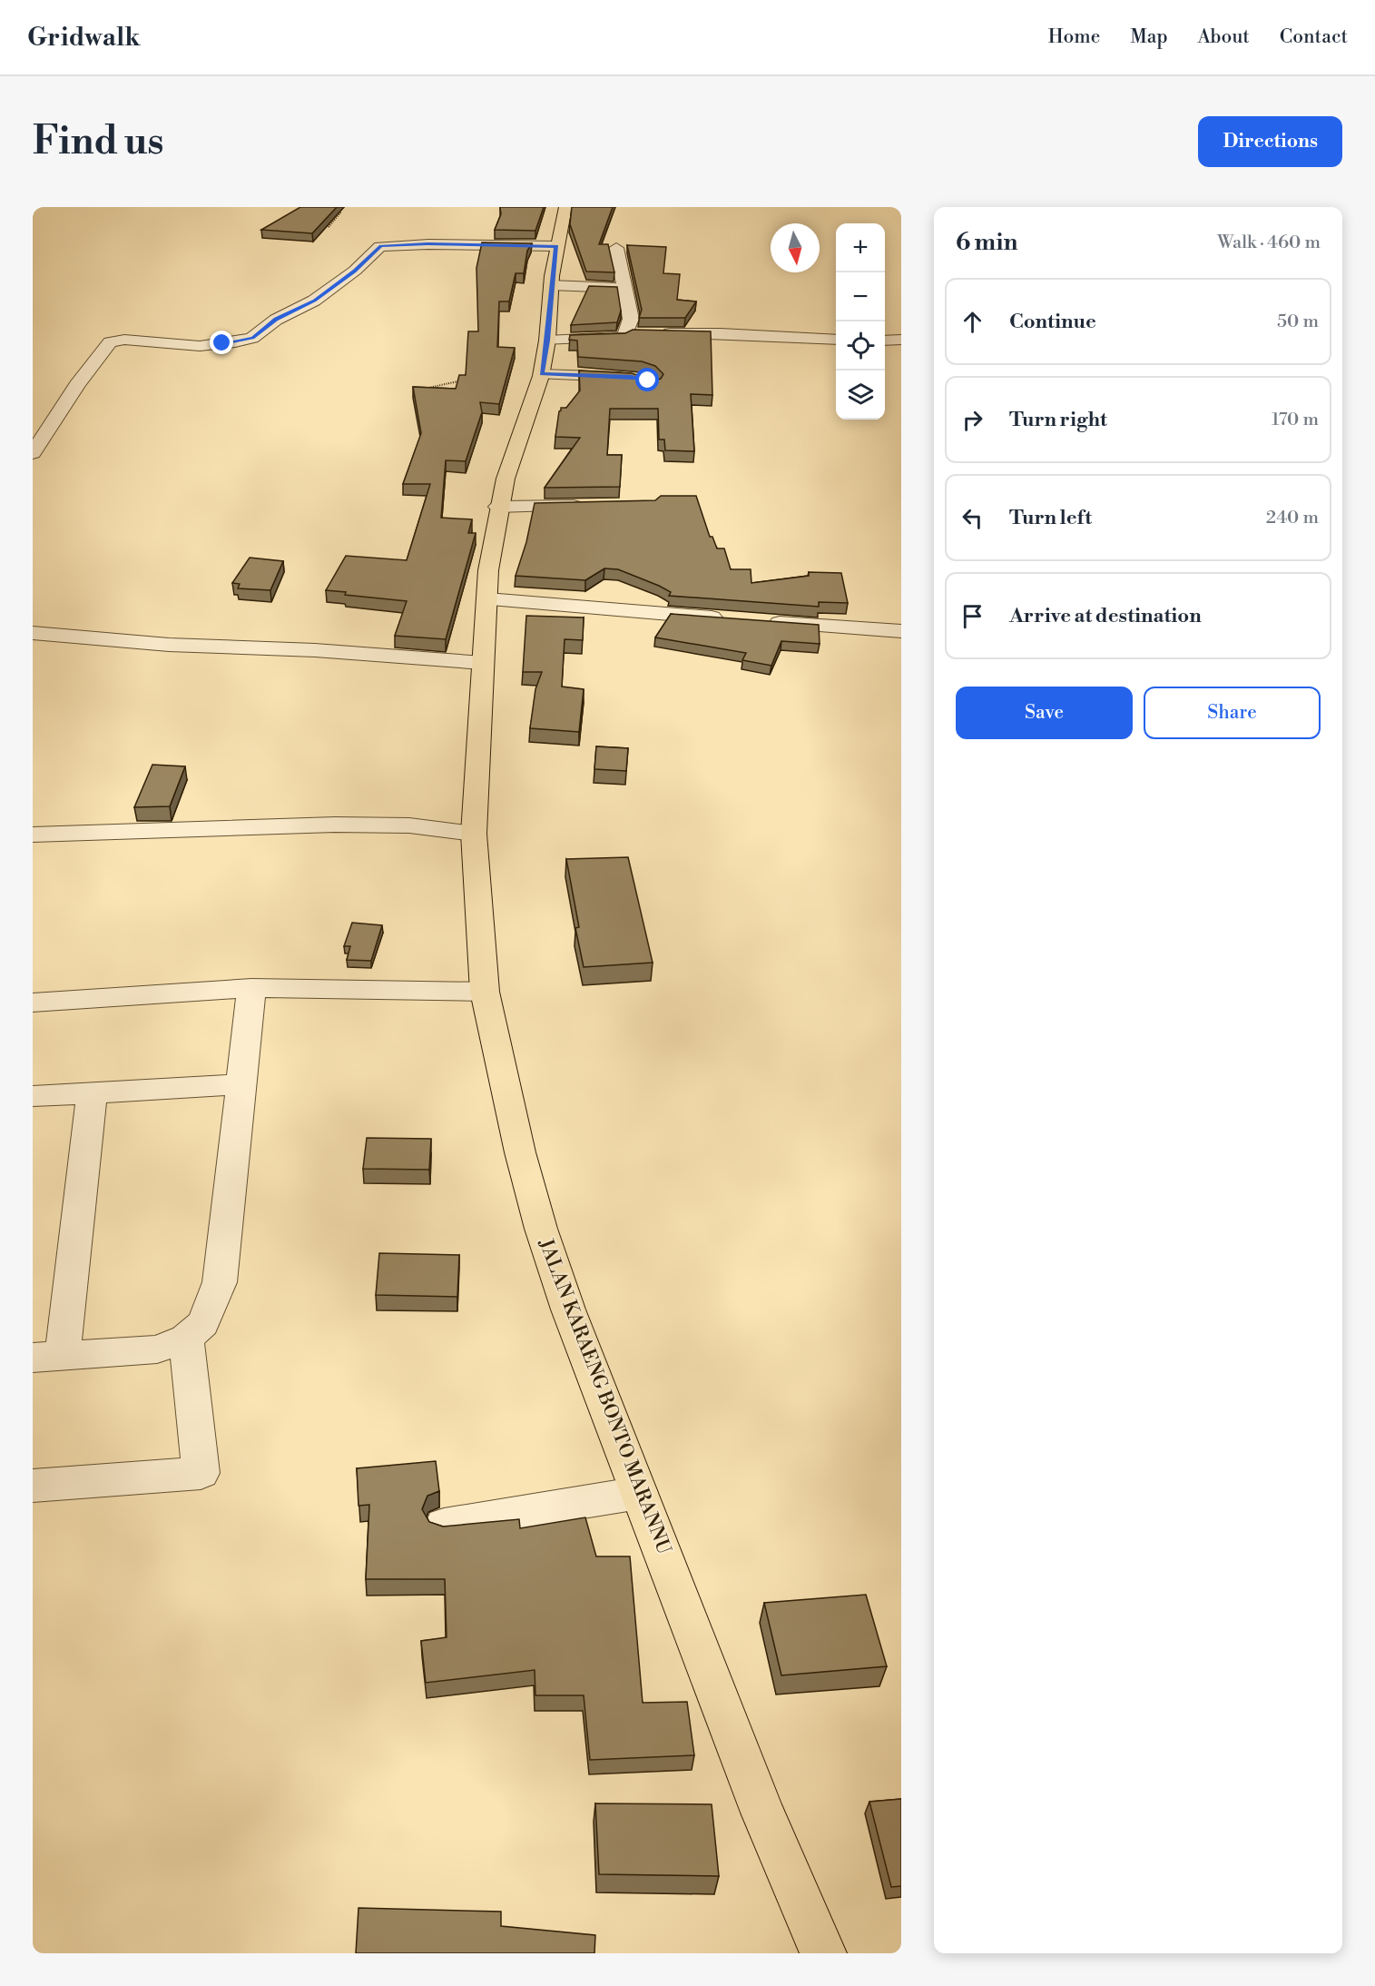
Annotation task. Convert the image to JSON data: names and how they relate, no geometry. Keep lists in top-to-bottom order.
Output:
{
  "streets": {
    "main road": ["JALAN KARAENG BONTO MARANNU"]
  },
  "north": "bottom",
  "page": {
    "header": "Gridwalk",
    "nav": [
      "Home",
      "Map",
      "About",
      "Contact"
    ],
    "buttons": [
      "Directions",
      ["Save", "Share"]
    ],
    "title": "Find us",
    "heading": ["6 min", "Walk · 460 m"],
    "map_buttons": ["+", "−"],
    "list": [
      ["Continue", "50 m"],
      ["Turn right", "170 m"],
      ["Turn left", "240 m"],
      "Arrive at destination"
    ]
  }
}
